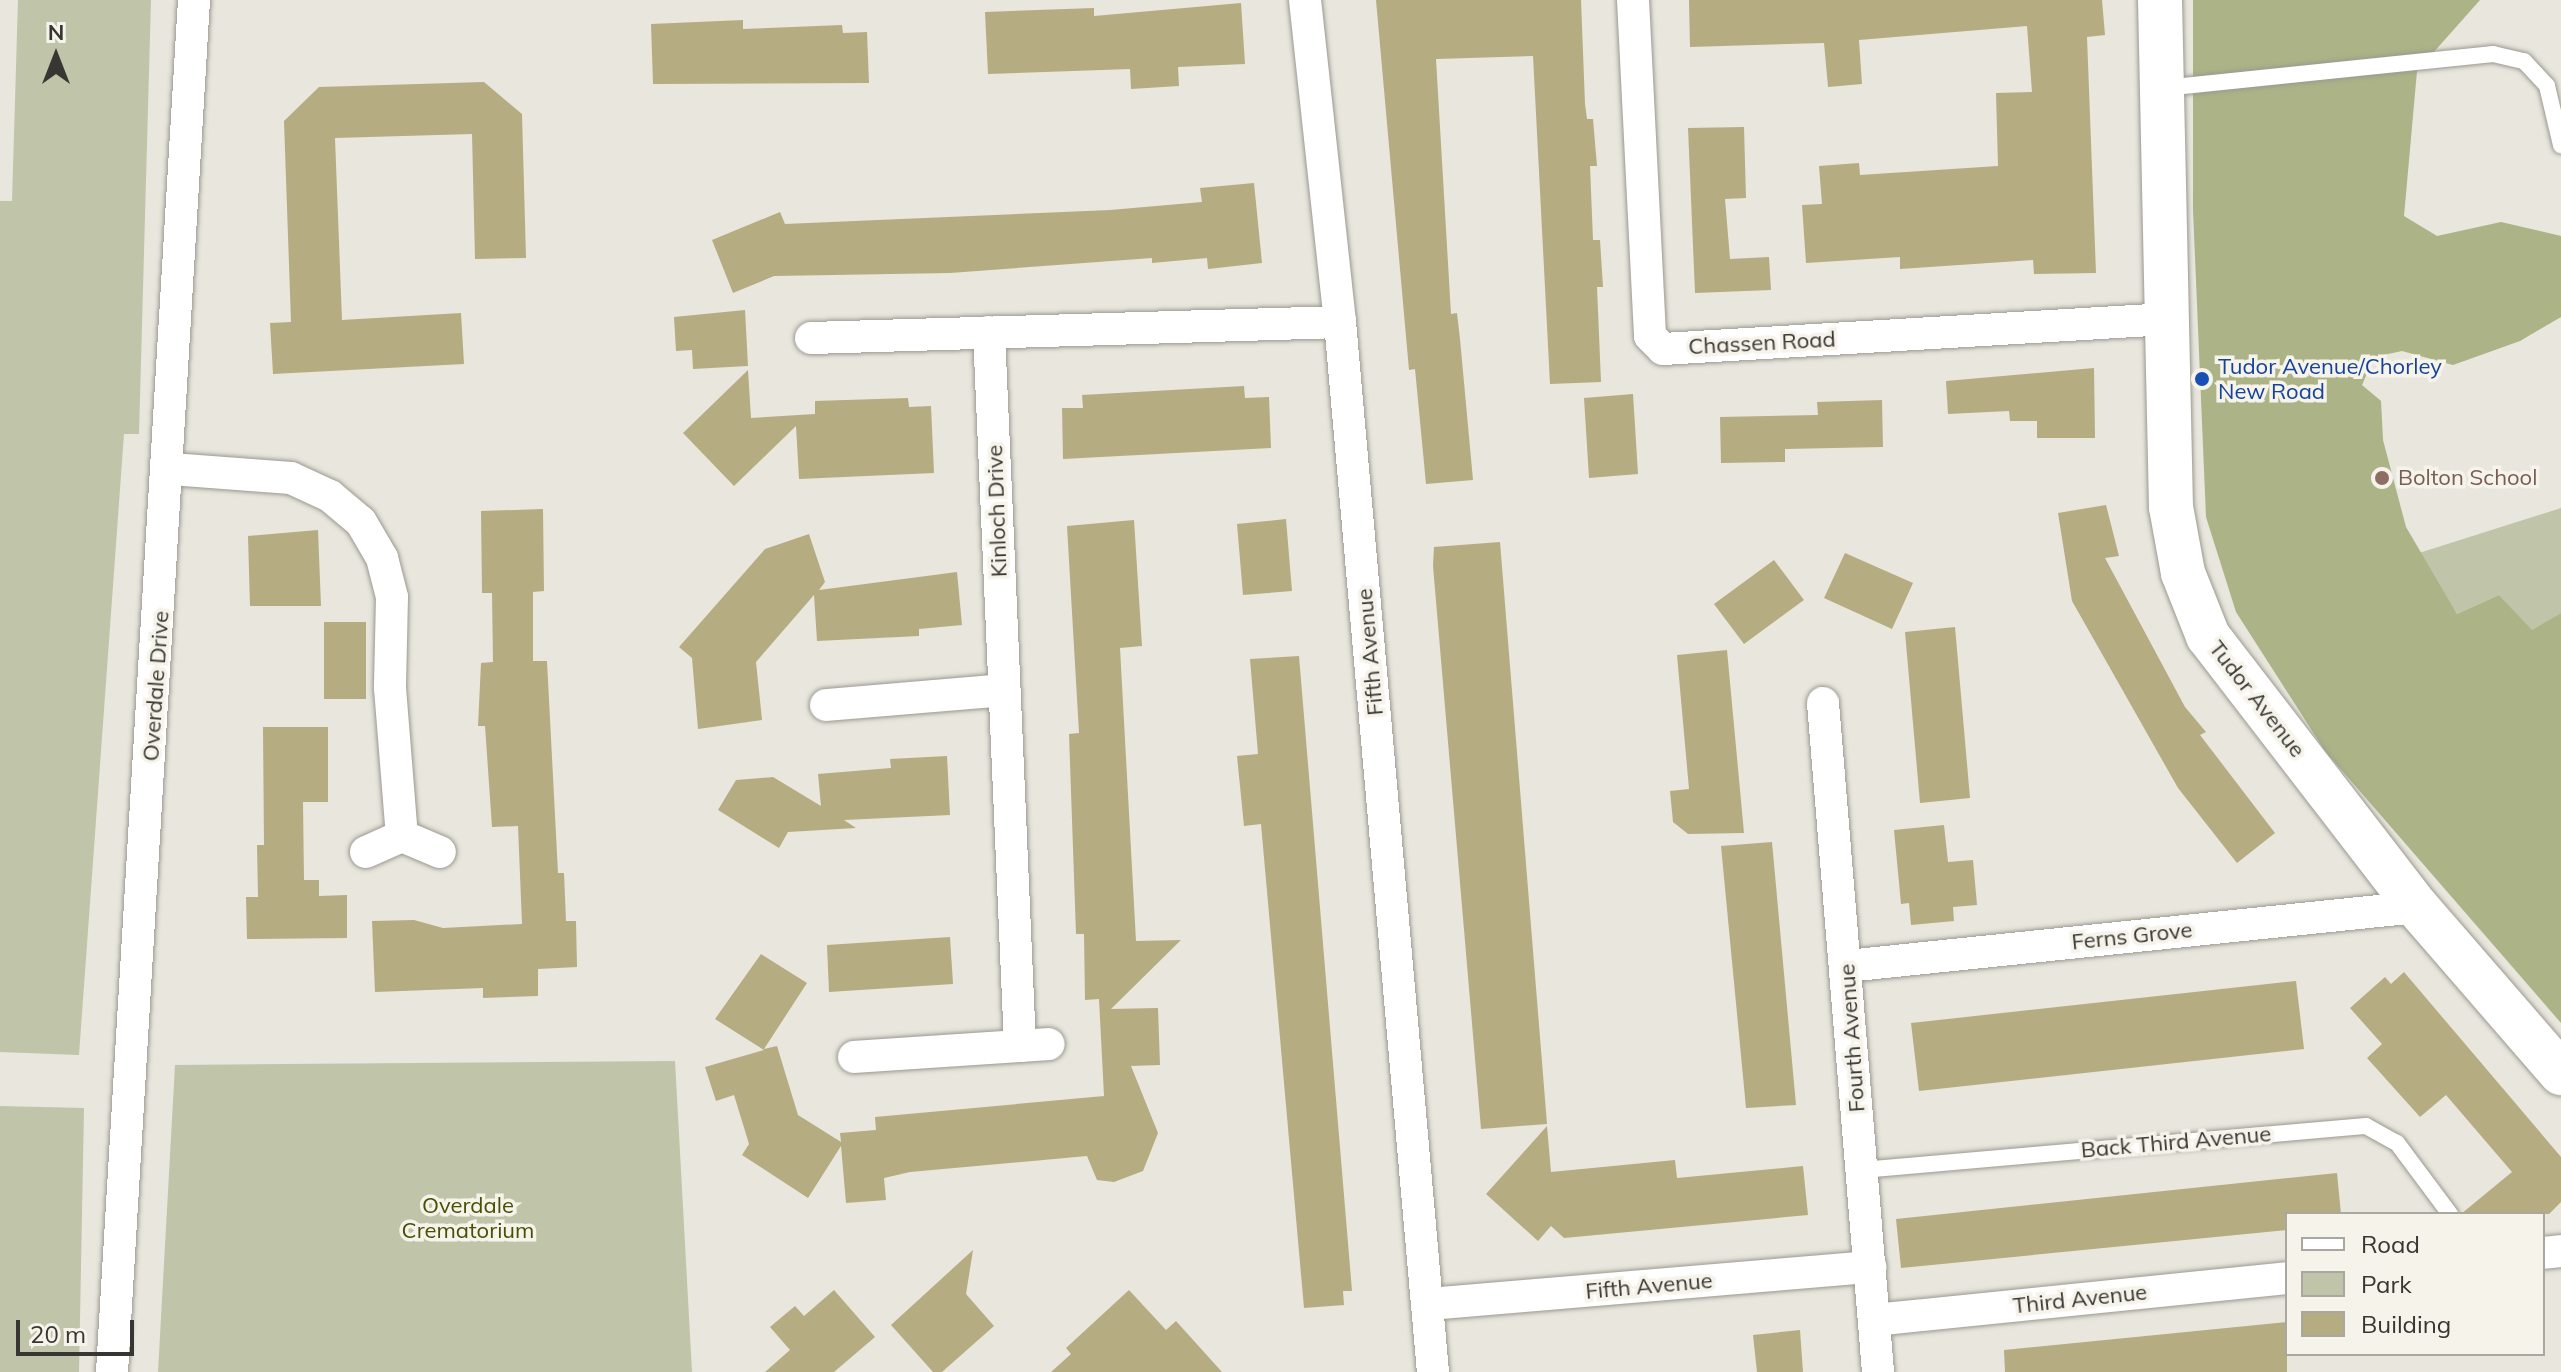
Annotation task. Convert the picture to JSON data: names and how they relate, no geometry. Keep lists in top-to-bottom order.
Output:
{
  "streets": {
    "main road": ["Tudor Avenue"],
    "street": [
      "Chassen Road",
      "Kinloch Drive",
      "Fifth Avenue",
      "Overdale Drive",
      "Ferns Grove",
      "Fourth Avenue",
      "Third Avenue"
    ],
    "lane": ["Back Third Avenue"]
  },
  "crossings": [
    ["Chassen Road", "Tudor Avenue"],
    ["Fifth Avenue", "Fourth Avenue"],
    ["Tudor Avenue", "Ferns Grove"],
    ["Ferns Grove", "Fourth Avenue"],
    ["Fourth Avenue", "Back Third Avenue"],
    ["Fourth Avenue", "Third Avenue"]
  ],
  "parks": ["Overdale Crematorium"],
  "places": ["Tudor Avenue/Chorley New Road", "Bolton School"],
  "legend": ["Road", "Park", "Building"],
  "scale_bar": "20 m",
  "north": "top"
}
